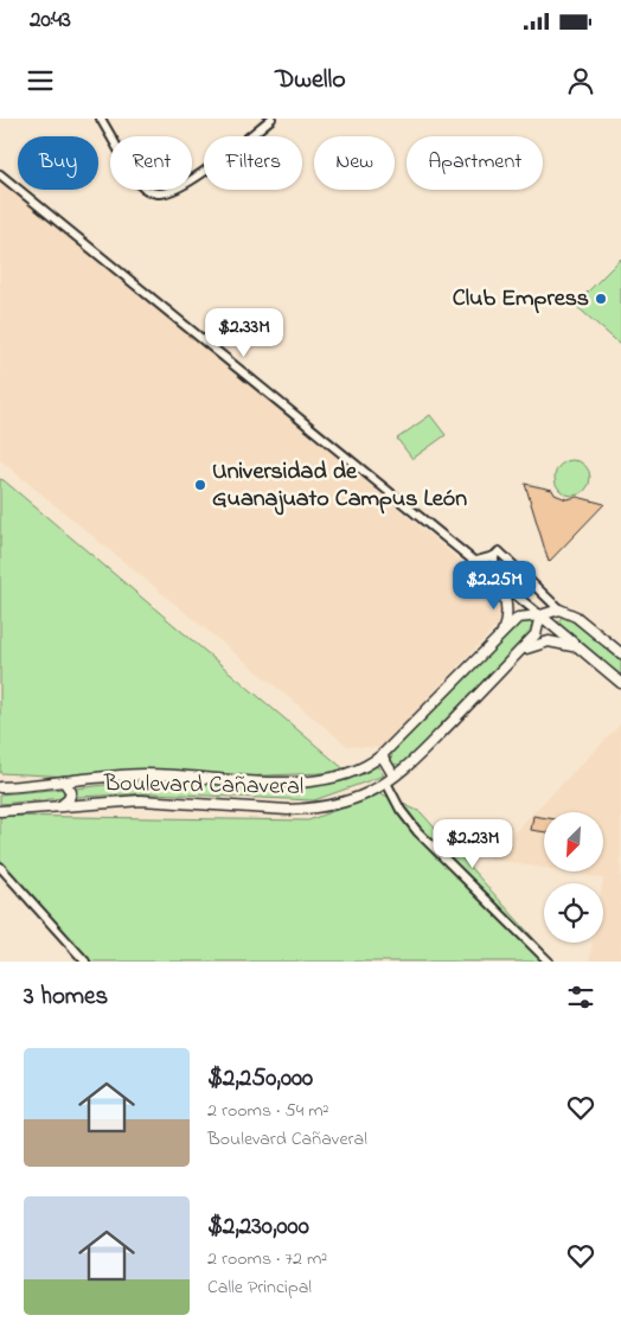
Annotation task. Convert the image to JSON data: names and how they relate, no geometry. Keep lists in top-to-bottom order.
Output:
{
  "streets": {
    "street": ["Boulevard Cañaveral"]
  },
  "places": ["Club Empress", "Universidad de Guanajuato Campus León"],
  "north": "bottom left",
  "page": {
    "status": "20:43",
    "header": "Dwello",
    "chip": [
      "Buy",
      "Rent",
      "Filters",
      "New",
      "Apartment"
    ],
    "price": ["$2.33M", "$2.25M", "$2.23M"],
    "heading": "3 homes",
    "list": [
      {
        "name": "$2,250,000",
        "note": "2 rooms · 54 m² · Boulevard Cañaveral"
      },
      {
        "name": "$2,230,000",
        "note": "2 rooms · 72 m² · Calle Principal"
      }
    ]
  }
}
